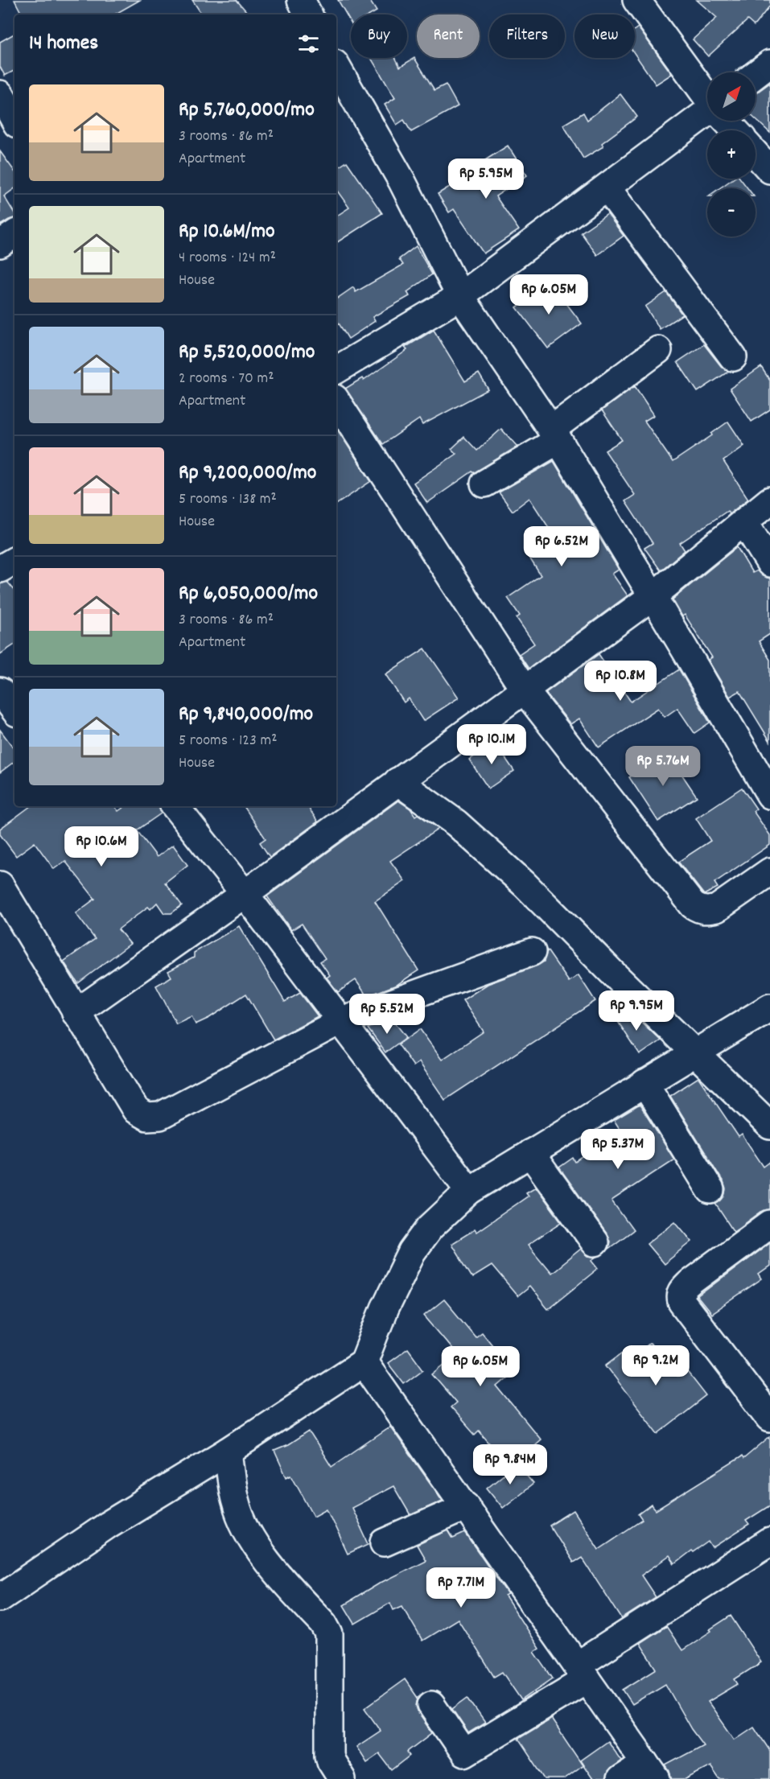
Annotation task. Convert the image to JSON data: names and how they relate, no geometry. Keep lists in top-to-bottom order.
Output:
{
  "north": "top right",
  "page": {
    "chip": [
      "Buy",
      "Rent",
      "Filters",
      "New"
    ],
    "heading": "14 homes",
    "map_buttons": ["+", "−"],
    "list": [
      {
        "name": "Rp 5,760,000/mo",
        "note": "3 rooms · 86 m² · Apartment"
      },
      {
        "name": "Rp 10.6M/mo",
        "note": "4 rooms · 124 m² · House"
      },
      {
        "name": "Rp 5,520,000/mo",
        "note": "2 rooms · 70 m² · Apartment"
      },
      {
        "name": "Rp 9,200,000/mo",
        "note": "5 rooms · 138 m² · House"
      },
      {
        "name": "Rp 6,050,000/mo",
        "note": "3 rooms · 86 m² · Apartment"
      },
      {
        "name": "Rp 9,840,000/mo",
        "note": "5 rooms · 123 m² · House"
      }
    ],
    "price": [
      "Rp 5.95M",
      "Rp 6.05M",
      "Rp 6.52M",
      "Rp 10.8M",
      "Rp 10.1M",
      "Rp 5.76M",
      "Rp 10.6M",
      "Rp 9.95M",
      "Rp 5.52M",
      "Rp 5.37M",
      "Rp 9.2M",
      "Rp 6.05M",
      "Rp 9.84M",
      "Rp 7.71M"
    ]
  }
}
